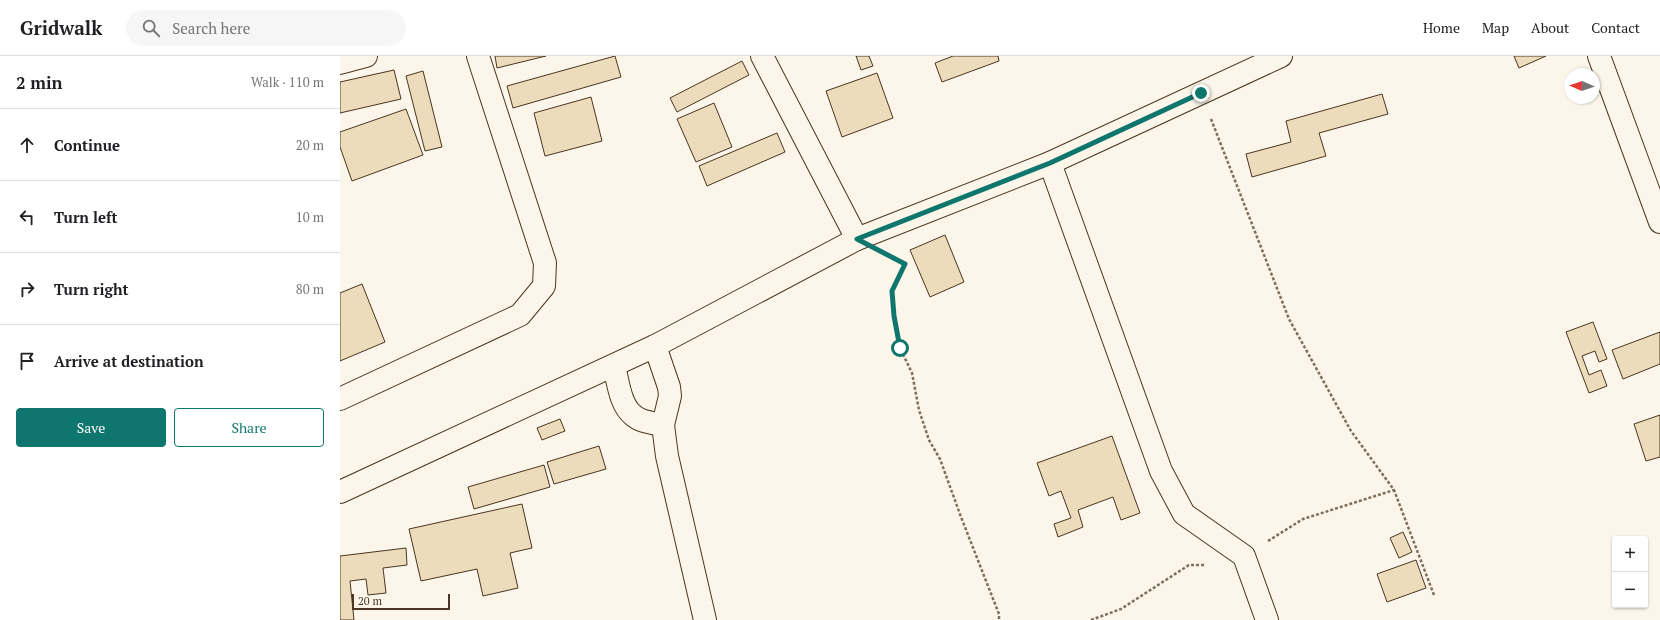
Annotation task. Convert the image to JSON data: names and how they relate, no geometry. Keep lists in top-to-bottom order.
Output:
{
  "scale_bar": "20 m",
  "north": "left",
  "page": {
    "header": "Gridwalk",
    "search": "Search here",
    "nav": [
      "Home",
      "Map",
      "About",
      "Contact"
    ],
    "heading": ["2 min", "Walk · 110 m"],
    "list": [
      ["Continue", "20 m"],
      ["Turn left", "10 m"],
      ["Turn right", "80 m"],
      "Arrive at destination"
    ],
    "buttons": ["Save", "Share"],
    "map_buttons": ["+", "−"],
    "scale": "20 m"
  }
}
